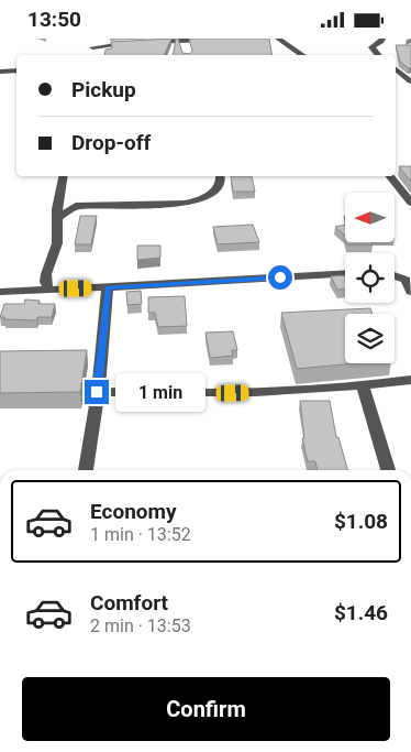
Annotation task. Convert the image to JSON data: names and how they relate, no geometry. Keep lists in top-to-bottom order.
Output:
{
  "north": "left",
  "page": {
    "status": "13:50",
    "banner": ["Pickup", "Drop-off"],
    "bubble": "1 min",
    "list": [
      {
        "name": "Economy",
        "note": "1 min · 13:52",
        "value": "$1.08"
      },
      {
        "name": "Comfort",
        "note": "2 min · 13:53",
        "value": "$1.46"
      }
    ],
    "buttons": "Confirm"
  }
}
